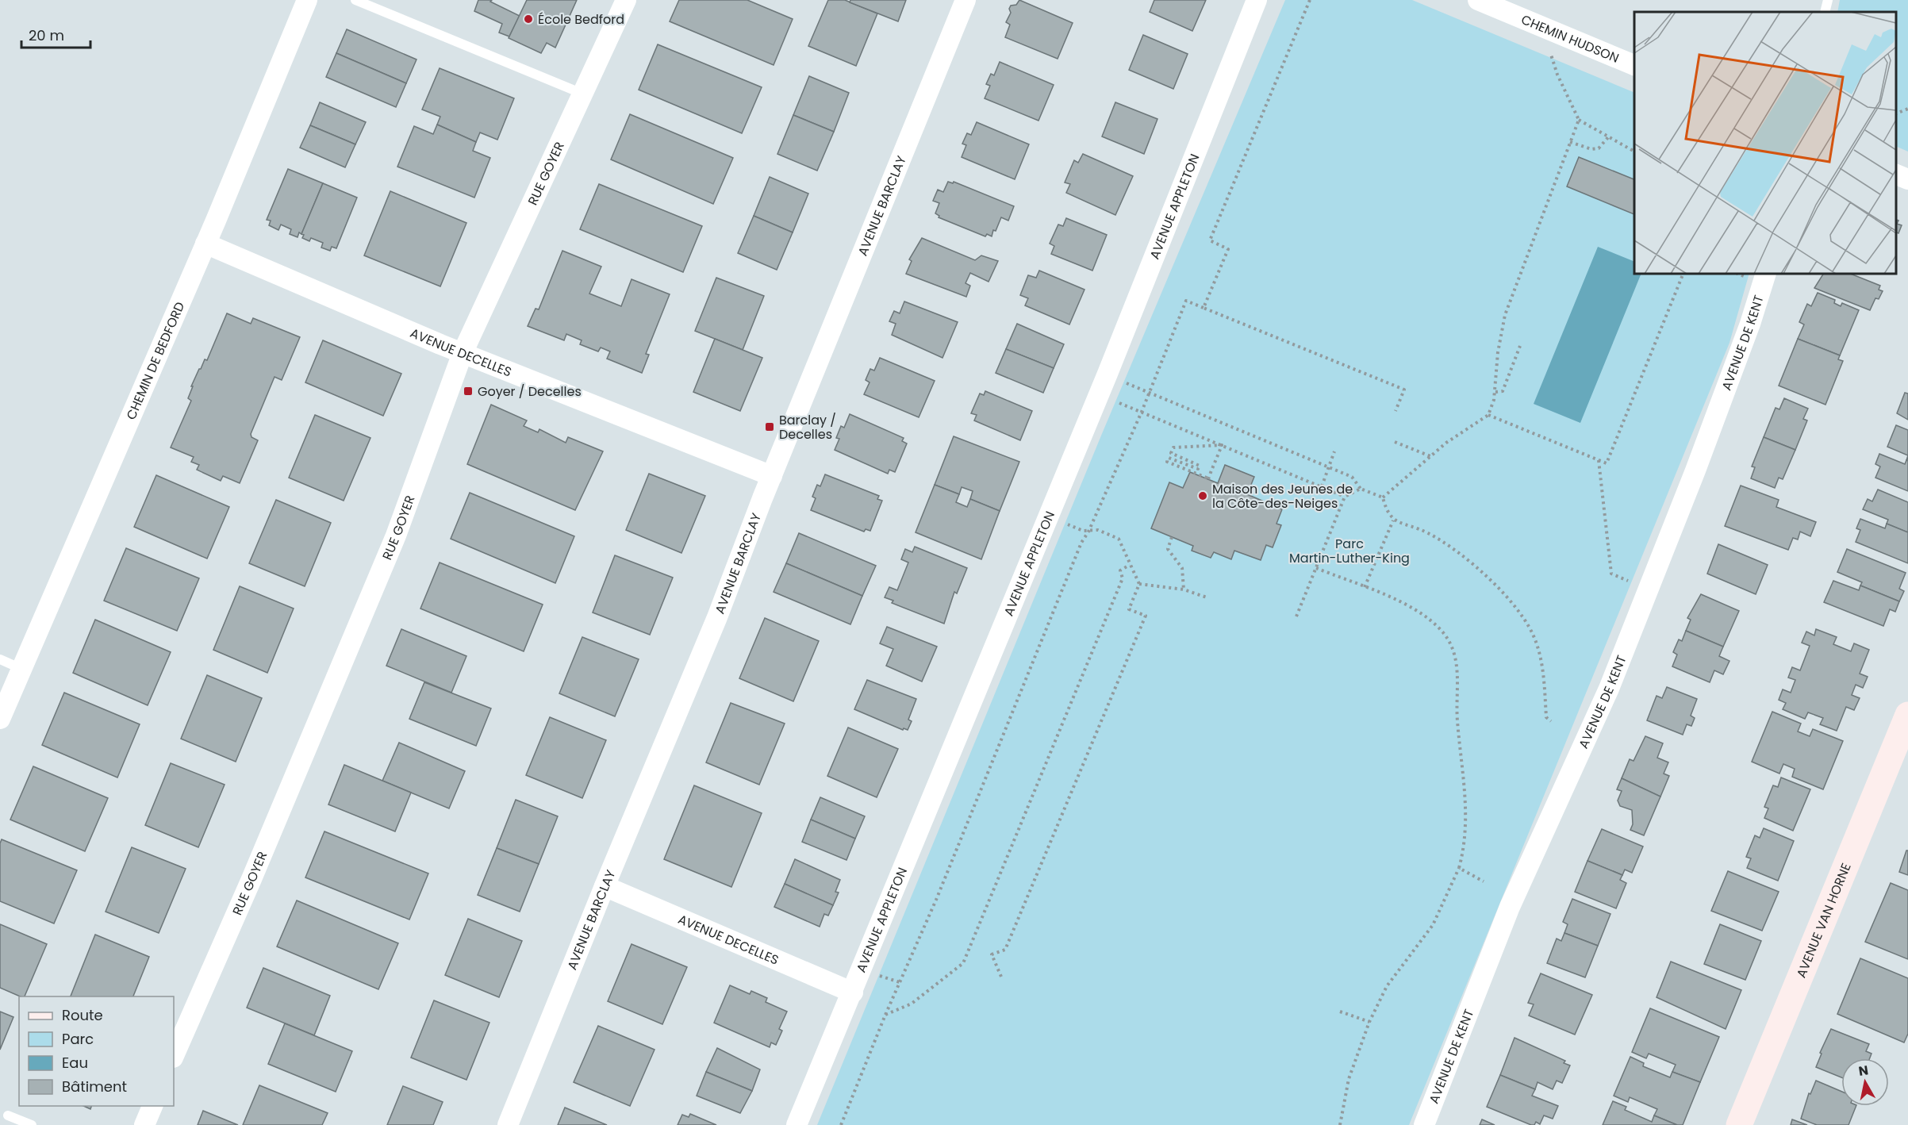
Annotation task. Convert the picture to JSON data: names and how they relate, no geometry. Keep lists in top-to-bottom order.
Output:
{
  "streets": {
    "main road": ["AVENUE VAN HORNE"],
    "street": [
      "CHEMIN HUDSON",
      "RUE GOYER",
      "AVENUE BARCLAY",
      "AVENUE APPLETON",
      "AVENUE DE KENT",
      "AVENUE DECELLES",
      "CHEMIN DE BEDFORD"
    ]
  },
  "crossings": [
    ["RUE GOYER", "AVENUE DECELLES"],
    ["AVENUE BARCLAY", "AVENUE DECELLES"],
    ["AVENUE APPLETON", "AVENUE DECELLES"],
    ["AVENUE DECELLES", "CHEMIN DE BEDFORD"]
  ],
  "parks": ["Parc Martin-Luther-King"],
  "places": {
    "other": ["École Bedford", "Maison des Jeunes de la Côte-des-Neiges"],
    "transit": ["Goyer / Decelles", "Barclay / Decelles"]
  },
  "legend": [
    "Route",
    "Parc",
    "Eau",
    "Bâtiment"
  ],
  "scale_bar": "20 m",
  "north": "top"
}
